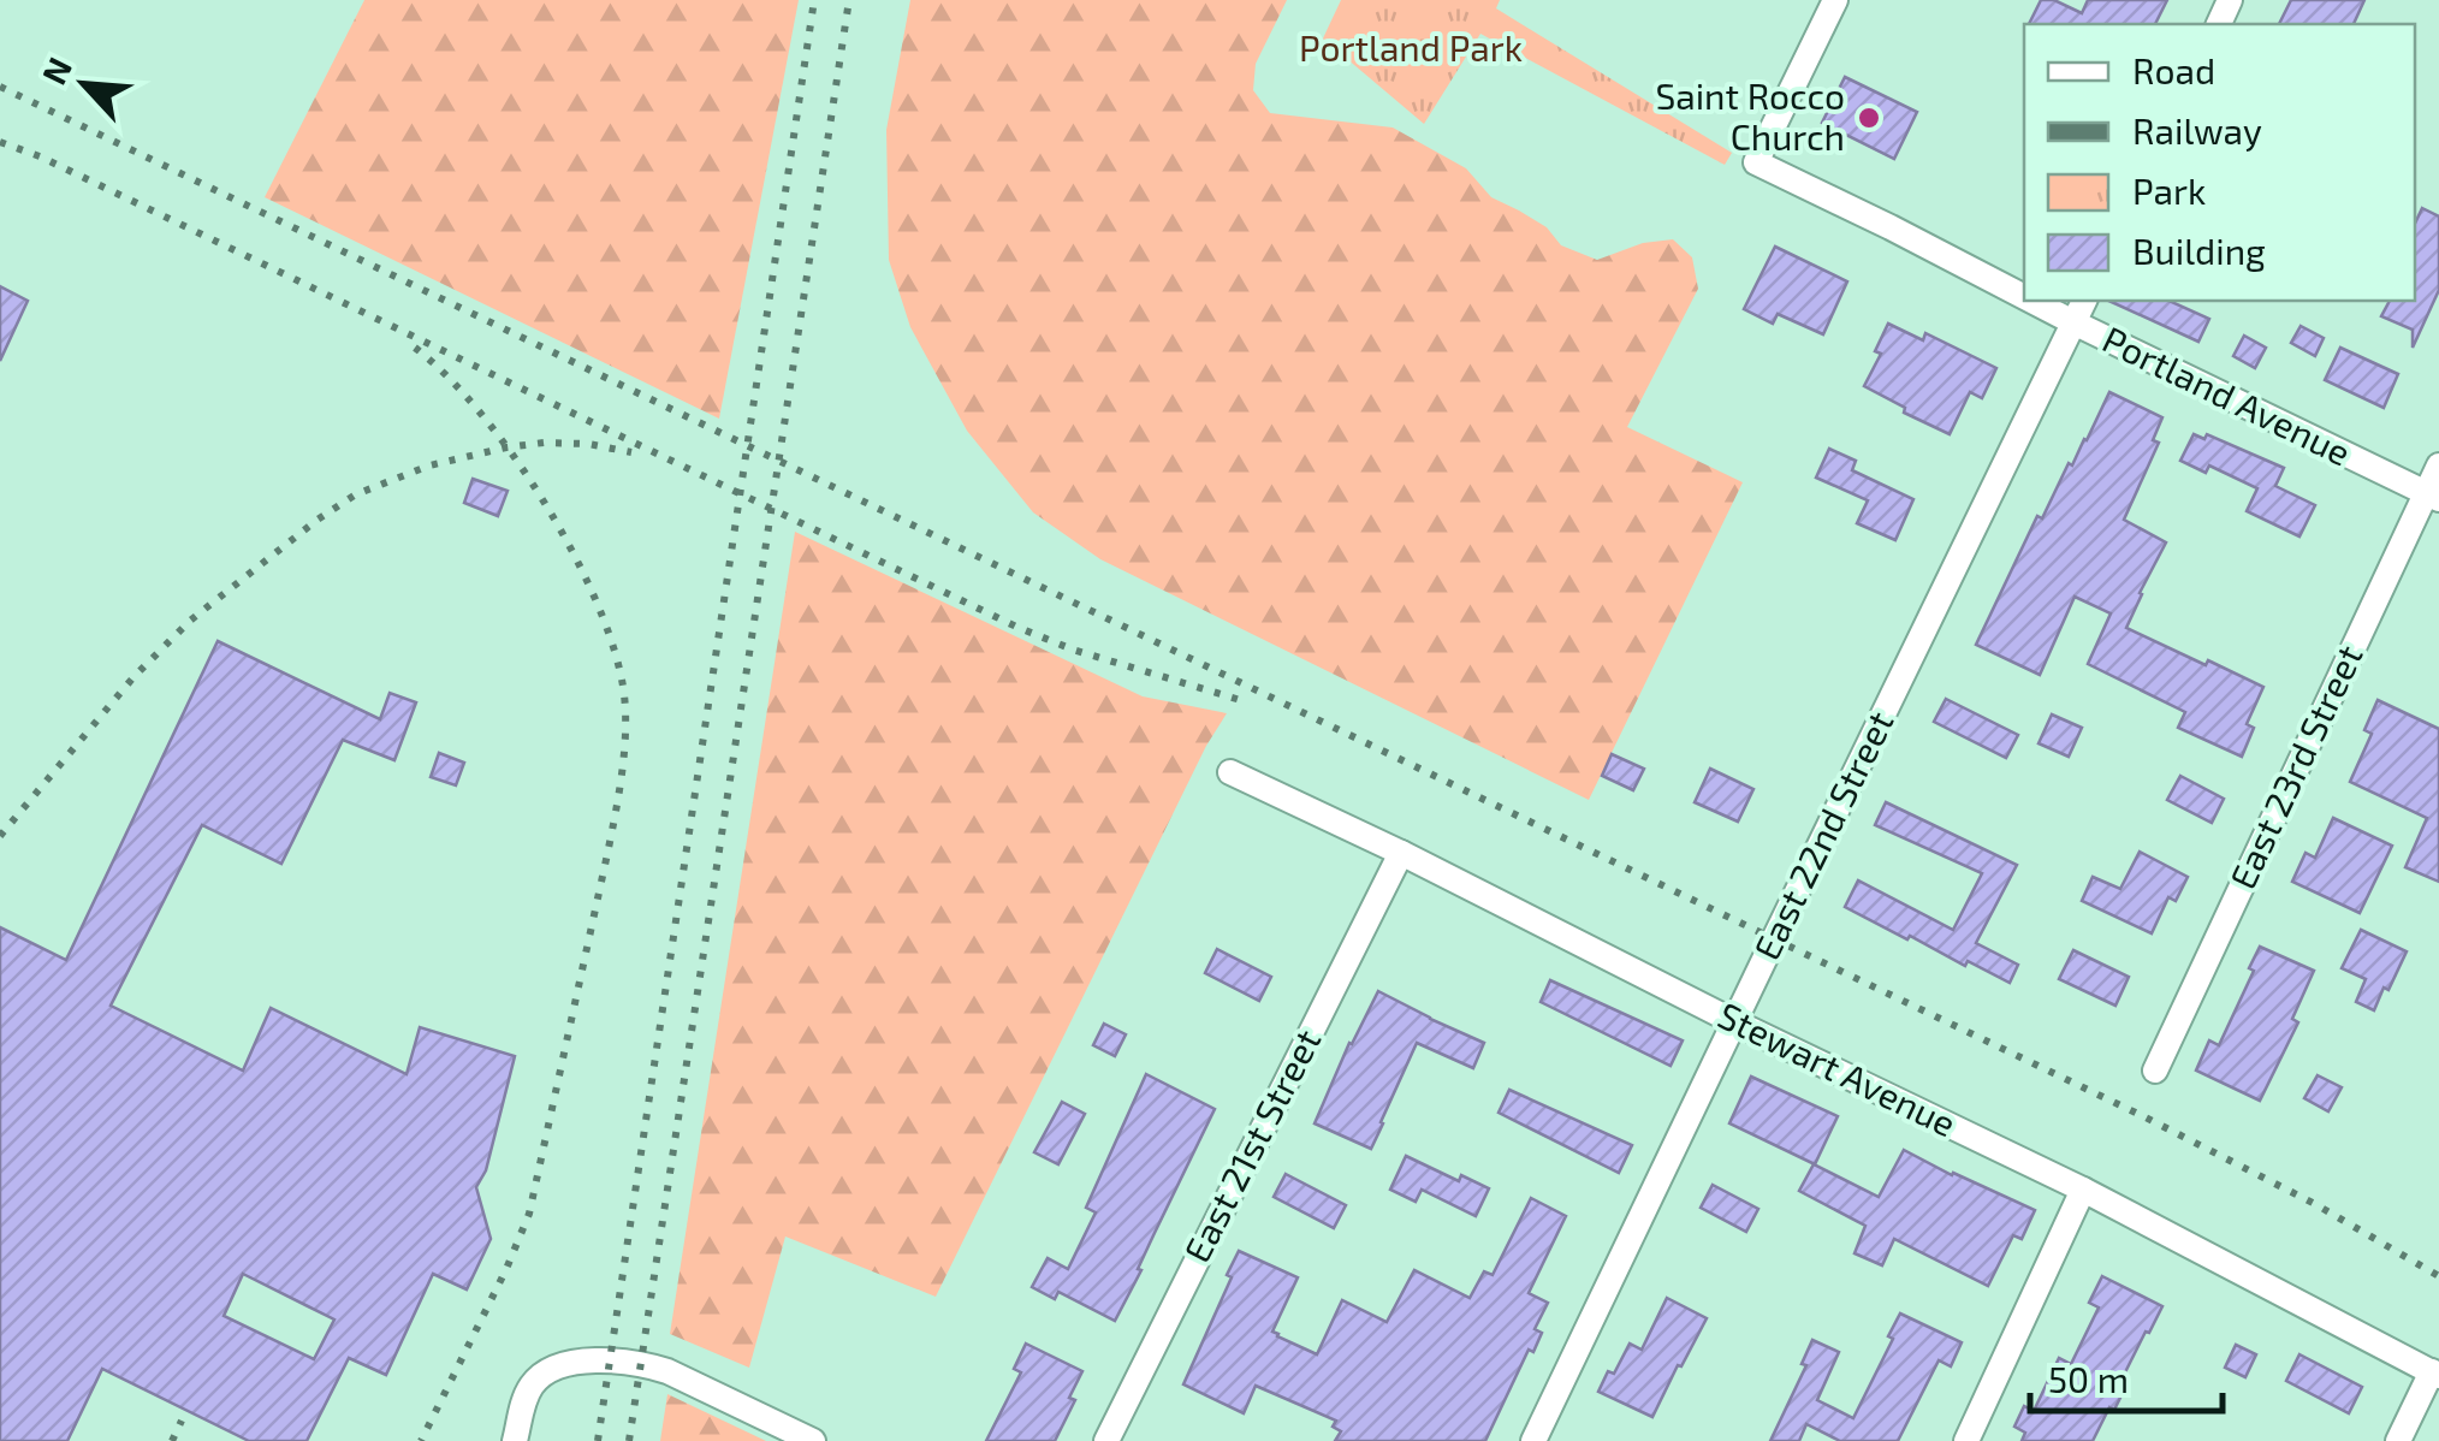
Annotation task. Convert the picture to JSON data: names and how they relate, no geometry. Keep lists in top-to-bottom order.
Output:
{
  "streets": {
    "street": [
      "Portland Avenue",
      "East 23rd Street",
      "East 22nd Street",
      "Stewart Avenue",
      "East 21st Street"
    ]
  },
  "crossings": [
    ["Portland Avenue", "East 23rd Street"],
    ["Portland Avenue", "East 22nd Street"],
    ["East 22nd Street", "Stewart Avenue"],
    ["Stewart Avenue", "East 21st Street"]
  ],
  "parks": ["Portland Park"],
  "places": ["Saint Rocco Church"],
  "legend": [
    "Road",
    "Railway",
    "Park",
    "Building"
  ],
  "scale_bar": "50 m",
  "north": "top left"
}
